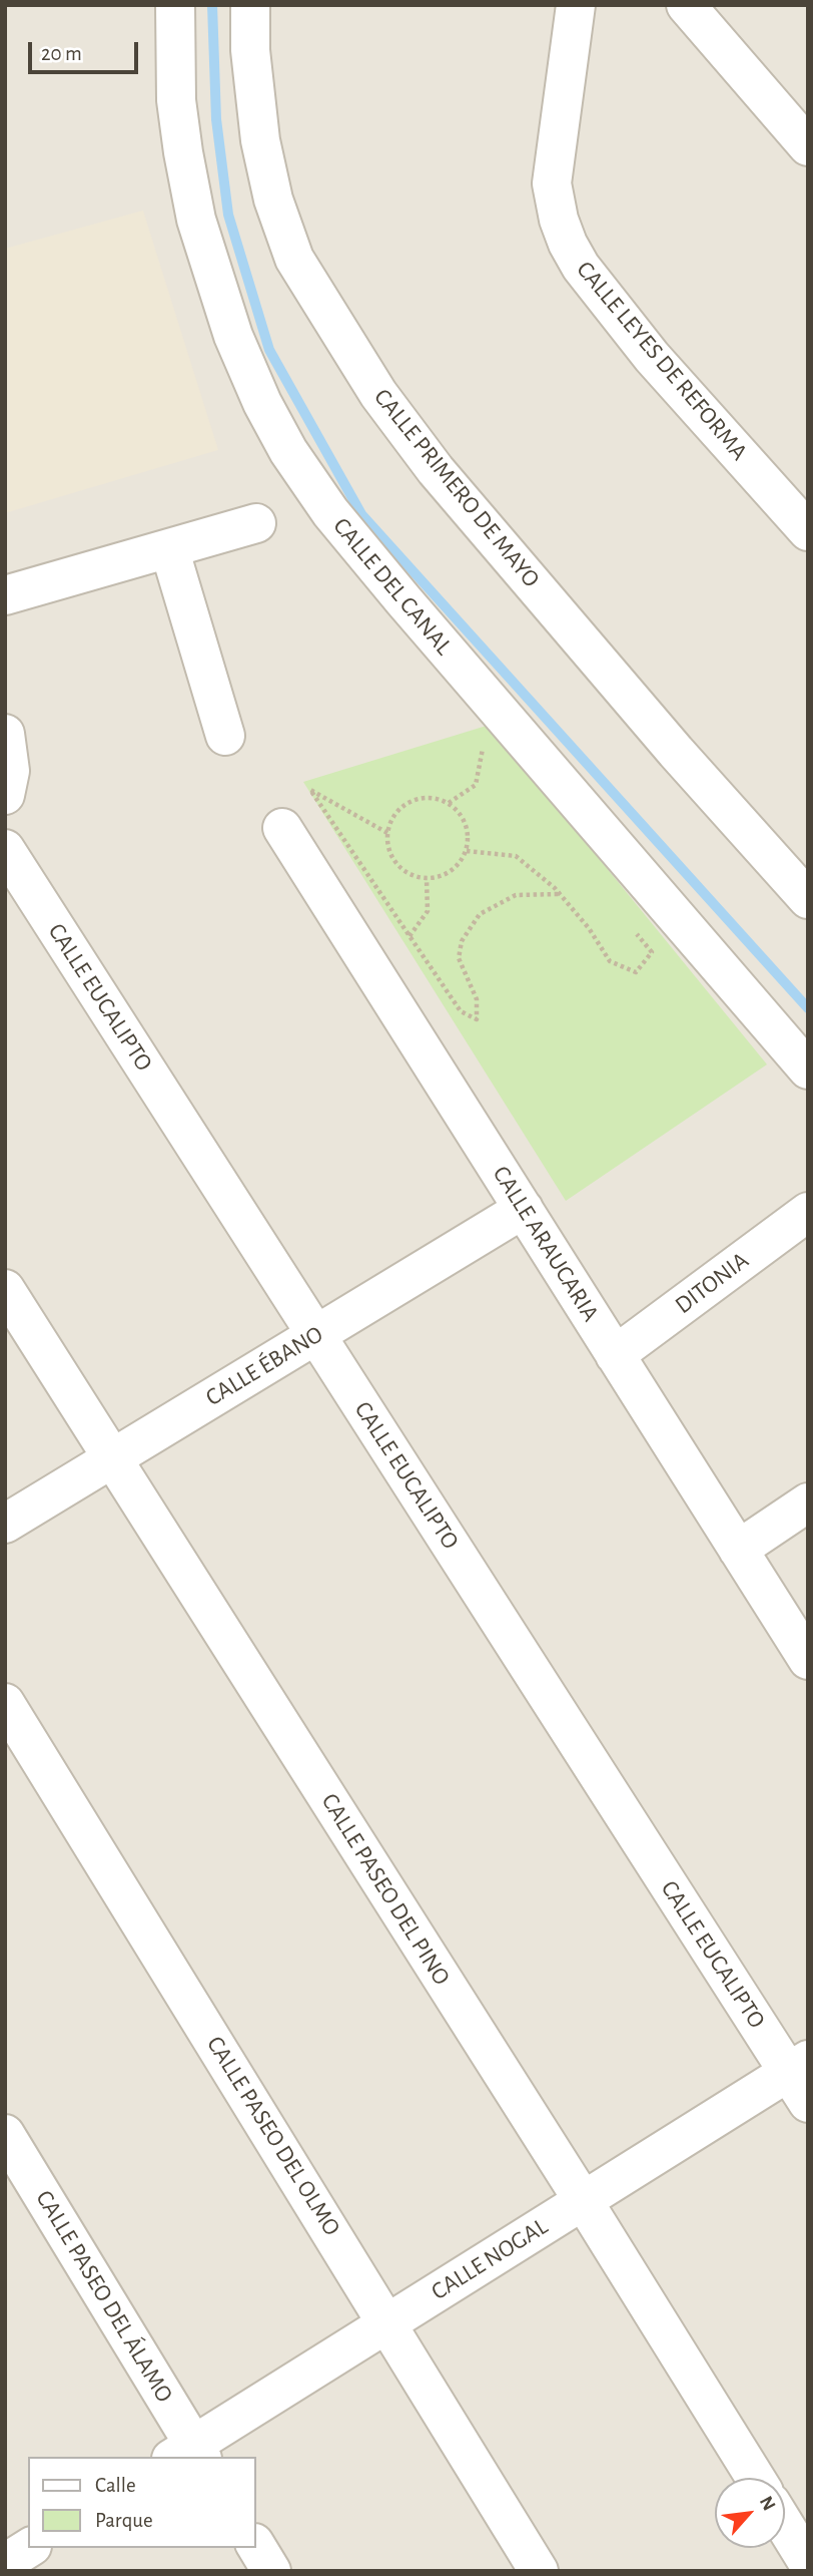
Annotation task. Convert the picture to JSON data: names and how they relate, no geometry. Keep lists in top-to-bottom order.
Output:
{
  "streets": {
    "street": [
      "CALLE LEYES DE REFORMA",
      "CALLE PRIMERO DE MAYO",
      "CALLE DEL CANAL",
      "CALLE EUCALIPTO",
      "CALLE ARAUCARIA",
      "DITONIA",
      "CALLE ÉBANO",
      "CALLE PASEO DEL PINO",
      "CALLE PASEO DEL OLMO",
      "CALLE NOGAL",
      "CALLE PASEO DEL ÁLAMO"
    ]
  },
  "crossings": [
    ["CALLE EUCALIPTO", "CALLE ÉBANO"],
    ["CALLE EUCALIPTO", "CALLE NOGAL"],
    ["CALLE ARAUCARIA", "DITONIA"],
    ["CALLE ARAUCARIA", "CALLE ÉBANO"],
    ["CALLE ÉBANO", "CALLE PASEO DEL PINO"],
    ["CALLE PASEO DEL PINO", "CALLE NOGAL"],
    ["CALLE PASEO DEL OLMO", "CALLE NOGAL"],
    ["CALLE NOGAL", "CALLE PASEO DEL ÁLAMO"]
  ],
  "legend": ["Calle", "Parque"],
  "scale_bar": "20 m",
  "north": "top right"
}
